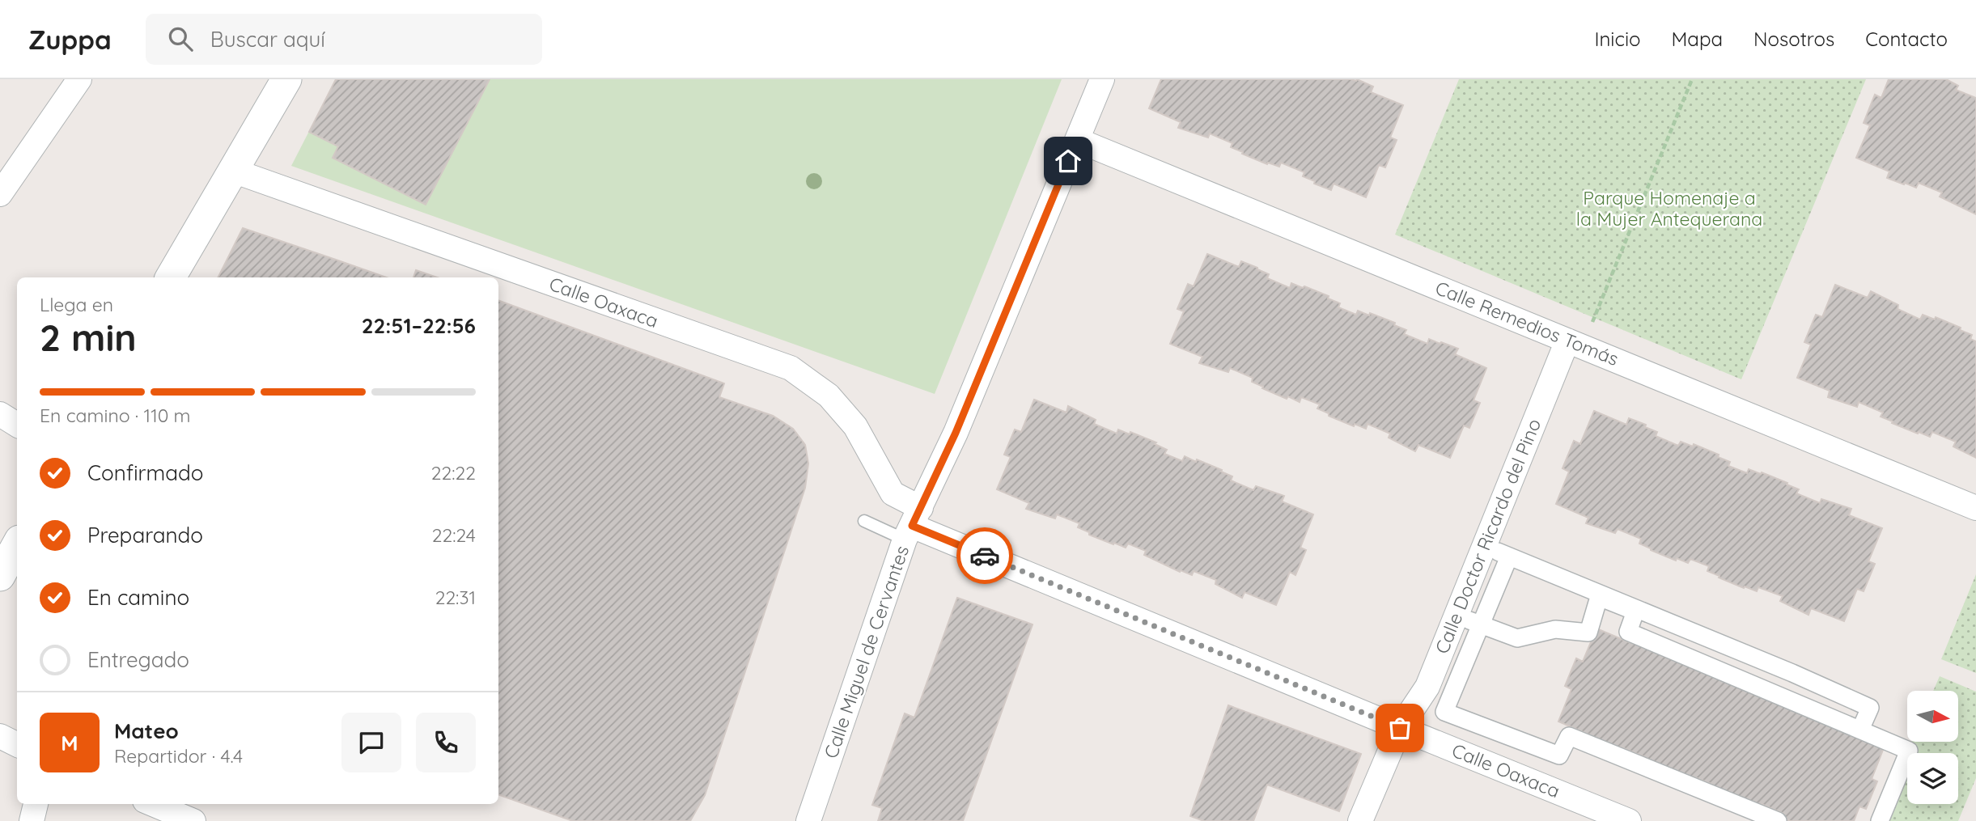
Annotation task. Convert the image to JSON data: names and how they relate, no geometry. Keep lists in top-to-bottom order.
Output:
{
  "streets": {
    "street": [
      "Calle Oaxaca",
      "Calle Remedios Tomás",
      "Calle Doctor Ricardo del Pino",
      "Calle Miguel de Cervantes"
    ]
  },
  "crossings": [
    ["Calle Oaxaca", "Calle Doctor Ricardo del Pino"],
    ["Calle Oaxaca", "Calle Miguel de Cervantes"],
    ["Calle Remedios Tomás", "Calle Doctor Ricardo del Pino"],
    ["Calle Remedios Tomás", "Calle Miguel de Cervantes"]
  ],
  "parks": ["Parque Homenaje a la Mujer Antequerana"],
  "north": "right",
  "page": {
    "header": "Zuppa",
    "search": "Buscar aquí",
    "nav": [
      "Inicio",
      "Mapa",
      "Nosotros",
      "Contacto"
    ],
    "heading": ["2 min", "Llega en", "22:51–22:56"],
    "panel": ["Mateo", "Repartidor · 4.4"],
    "bar": "En camino · 110 m",
    "list": [
      ["Confirmado", "22:22"],
      ["Preparando", "22:24"],
      ["En camino", "22:31"],
      "Entregado"
    ],
    "round": "M"
  }
}
